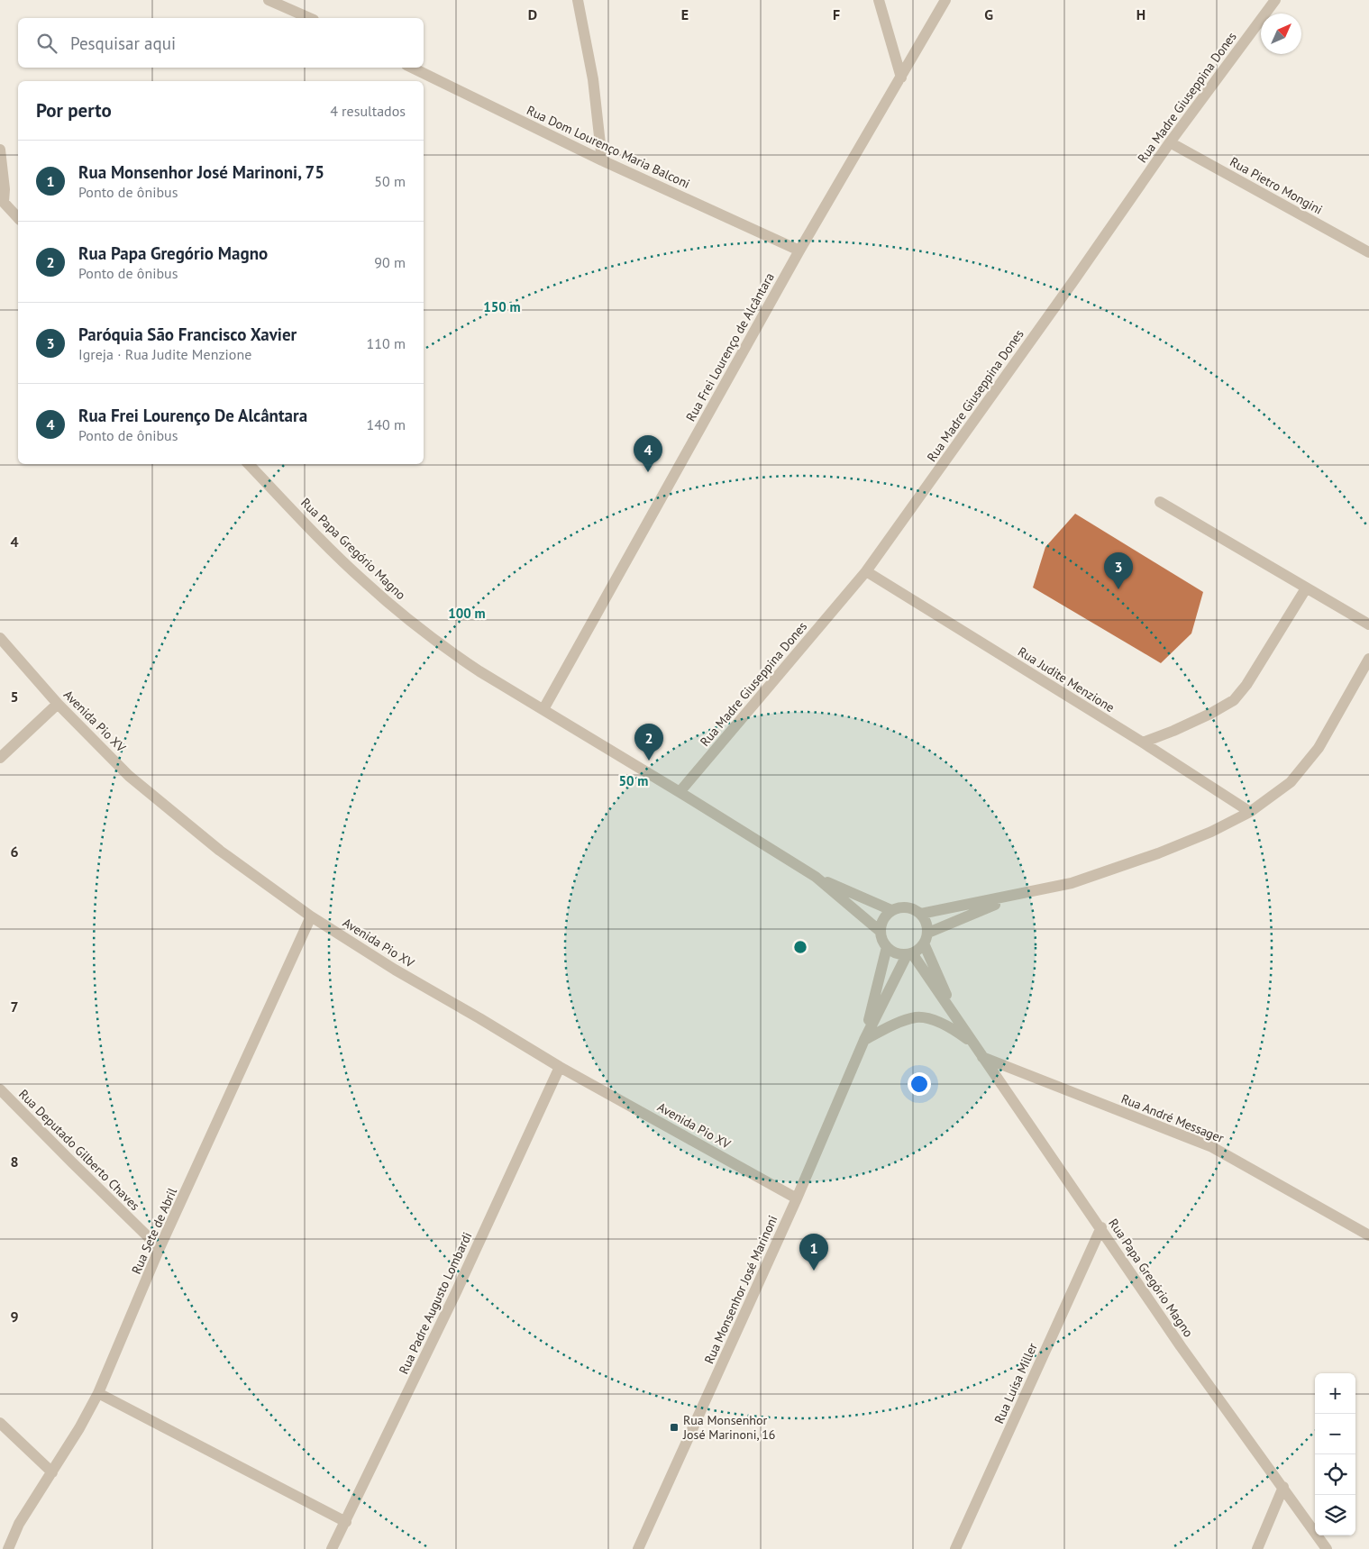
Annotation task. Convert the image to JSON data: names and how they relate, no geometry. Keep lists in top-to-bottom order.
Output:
{
  "streets": {
    "street": [
      "Rua Madre Giuseppina Dones",
      "Rua Dom Lourenço Maria Balconi",
      "Rua Pietro Mongini",
      "Rua Frei Lourenço de Alcântara",
      "Rua Papa Gregório Magno",
      "Rua Judite Menzione",
      "Avenida Pio XV",
      "Rua André Messager",
      "Rua Deputado Gilberto Chaves",
      "Rua Sete de Abril",
      "Rua Monsenhor José Marinoni",
      "Rua Padre Augusto Lombardi",
      "Rua Luísa Miller"
    ]
  },
  "crossings": [
    ["Rua Madre Giuseppina Dones", "Rua Pietro Mongini"],
    ["Rua Madre Giuseppina Dones", "Rua Papa Gregório Magno"],
    ["Rua Madre Giuseppina Dones", "Rua Judite Menzione"],
    ["Rua Dom Lourenço Maria Balconi", "Rua Frei Lourenço de Alcântara"],
    ["Rua Frei Lourenço de Alcântara", "Rua Papa Gregório Magno"],
    ["Rua Papa Gregório Magno", "Rua André Messager"],
    ["Rua Papa Gregório Magno", "Rua Monsenhor José Marinoni"],
    ["Rua Papa Gregório Magno", "Rua Luísa Miller"],
    ["Avenida Pio XV", "Rua Sete de Abril"],
    ["Avenida Pio XV", "Rua Monsenhor José Marinoni"],
    ["Avenida Pio XV", "Rua Padre Augusto Lombardi"],
    ["Rua Deputado Gilberto Chaves", "Rua Sete de Abril"]
  ],
  "places": {
    "transit": ["Rua Monsenhor José Marinoni, 16"]
  },
  "north": "top right",
  "page": {
    "search": "Pesquisar aqui",
    "heading": ["Por perto", "4 resultados"],
    "list": [
      {
        "mark": "1",
        "name": "Rua Monsenhor José Marinoni, 75",
        "note": "Ponto de ônibus",
        "value": "50 m"
      },
      {
        "mark": "2",
        "name": "Rua Papa Gregório Magno",
        "note": "Ponto de ônibus",
        "value": "90 m"
      },
      {
        "mark": "3",
        "name": "Paróquia São Francisco Xavier",
        "note": "Igreja · Rua Judite Menzione",
        "value": "110 m"
      },
      {
        "mark": "4",
        "name": "Rua Frei Lourenço De Alcântara",
        "note": "Ponto de ônibus",
        "value": "140 m"
      }
    ],
    "pins": [
      "4",
      "3",
      "2",
      "1"
    ],
    "map_buttons": ["+", "−"]
  },
  "grid": {
    "columns": [
      "D",
      "E",
      "F",
      "G",
      "H"
    ],
    "rows": [
      "4",
      "5",
      "6",
      "7",
      "8",
      "9"
    ]
  },
  "rings": ["150 m", "100 m", "50 m"]
}
